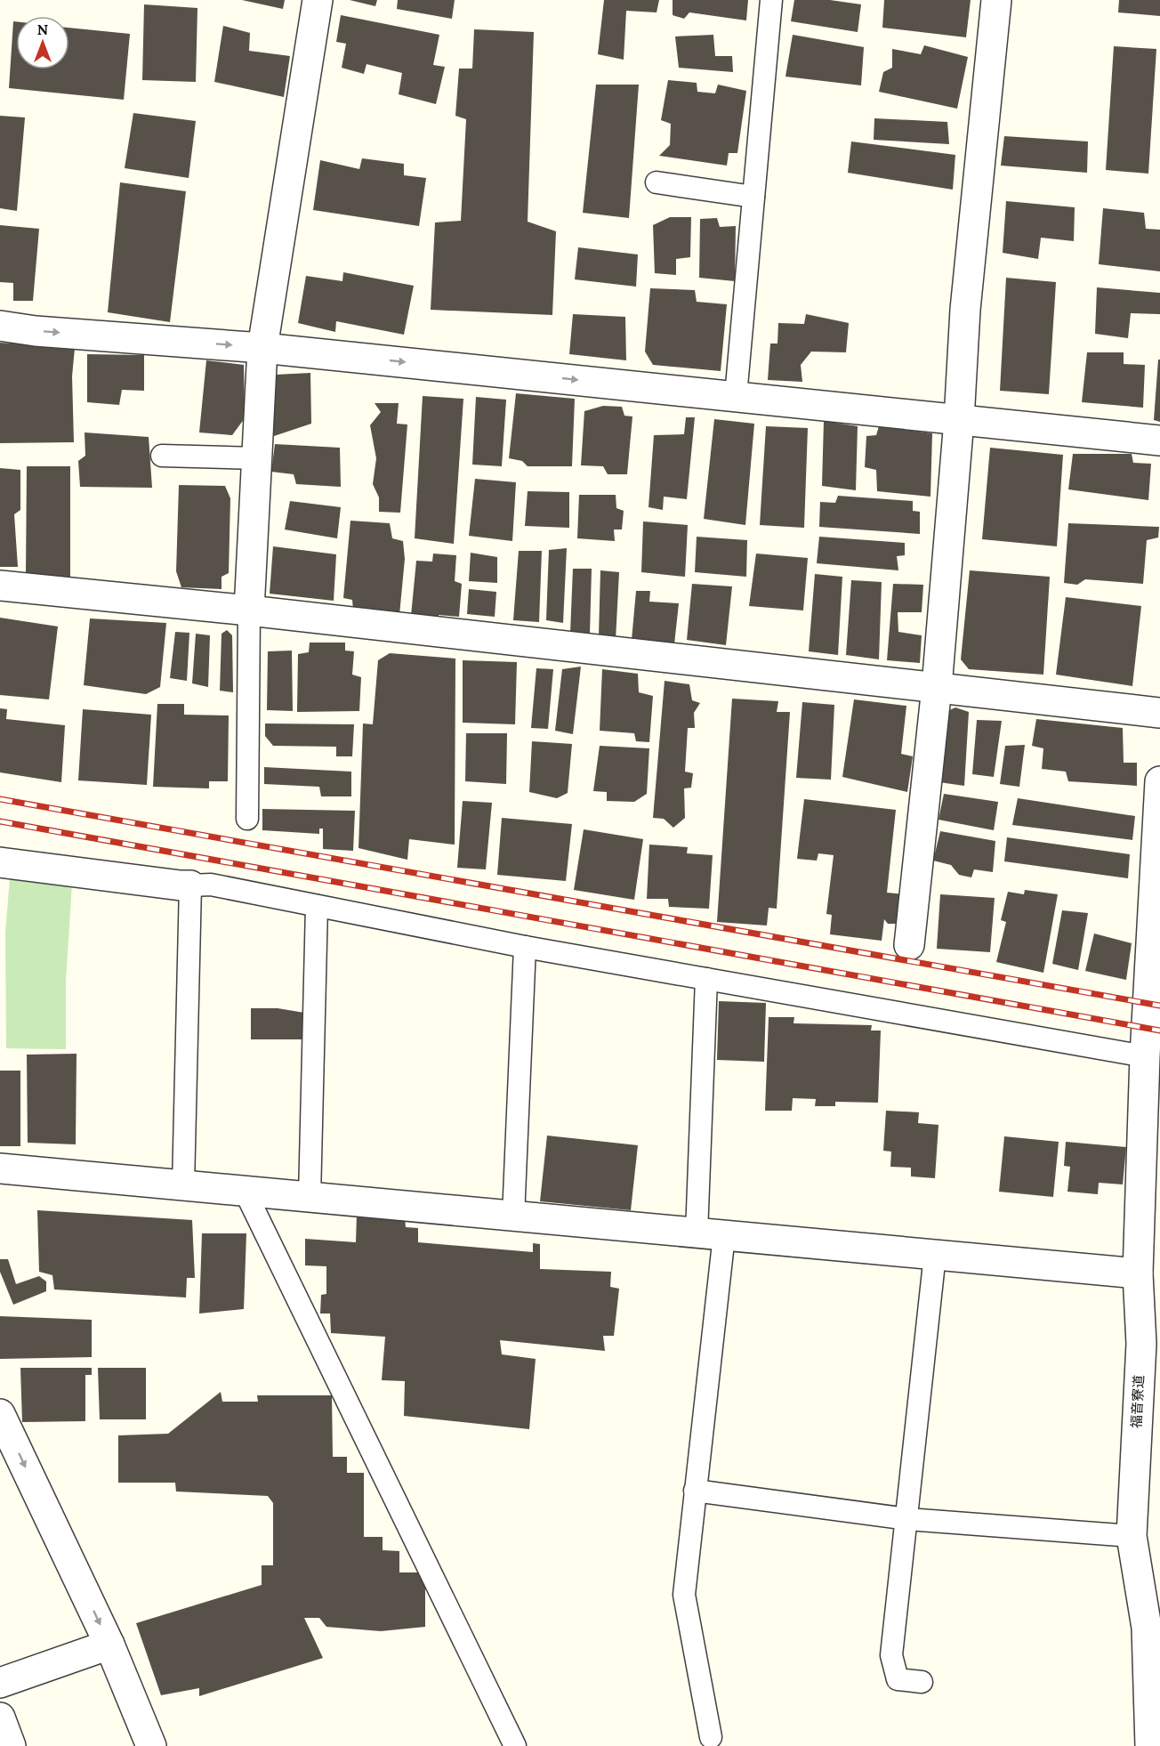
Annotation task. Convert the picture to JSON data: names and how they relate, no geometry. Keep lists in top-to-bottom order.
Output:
{
  "streets": {
    "street": ["福音寮道"]
  },
  "north": "top"
}
